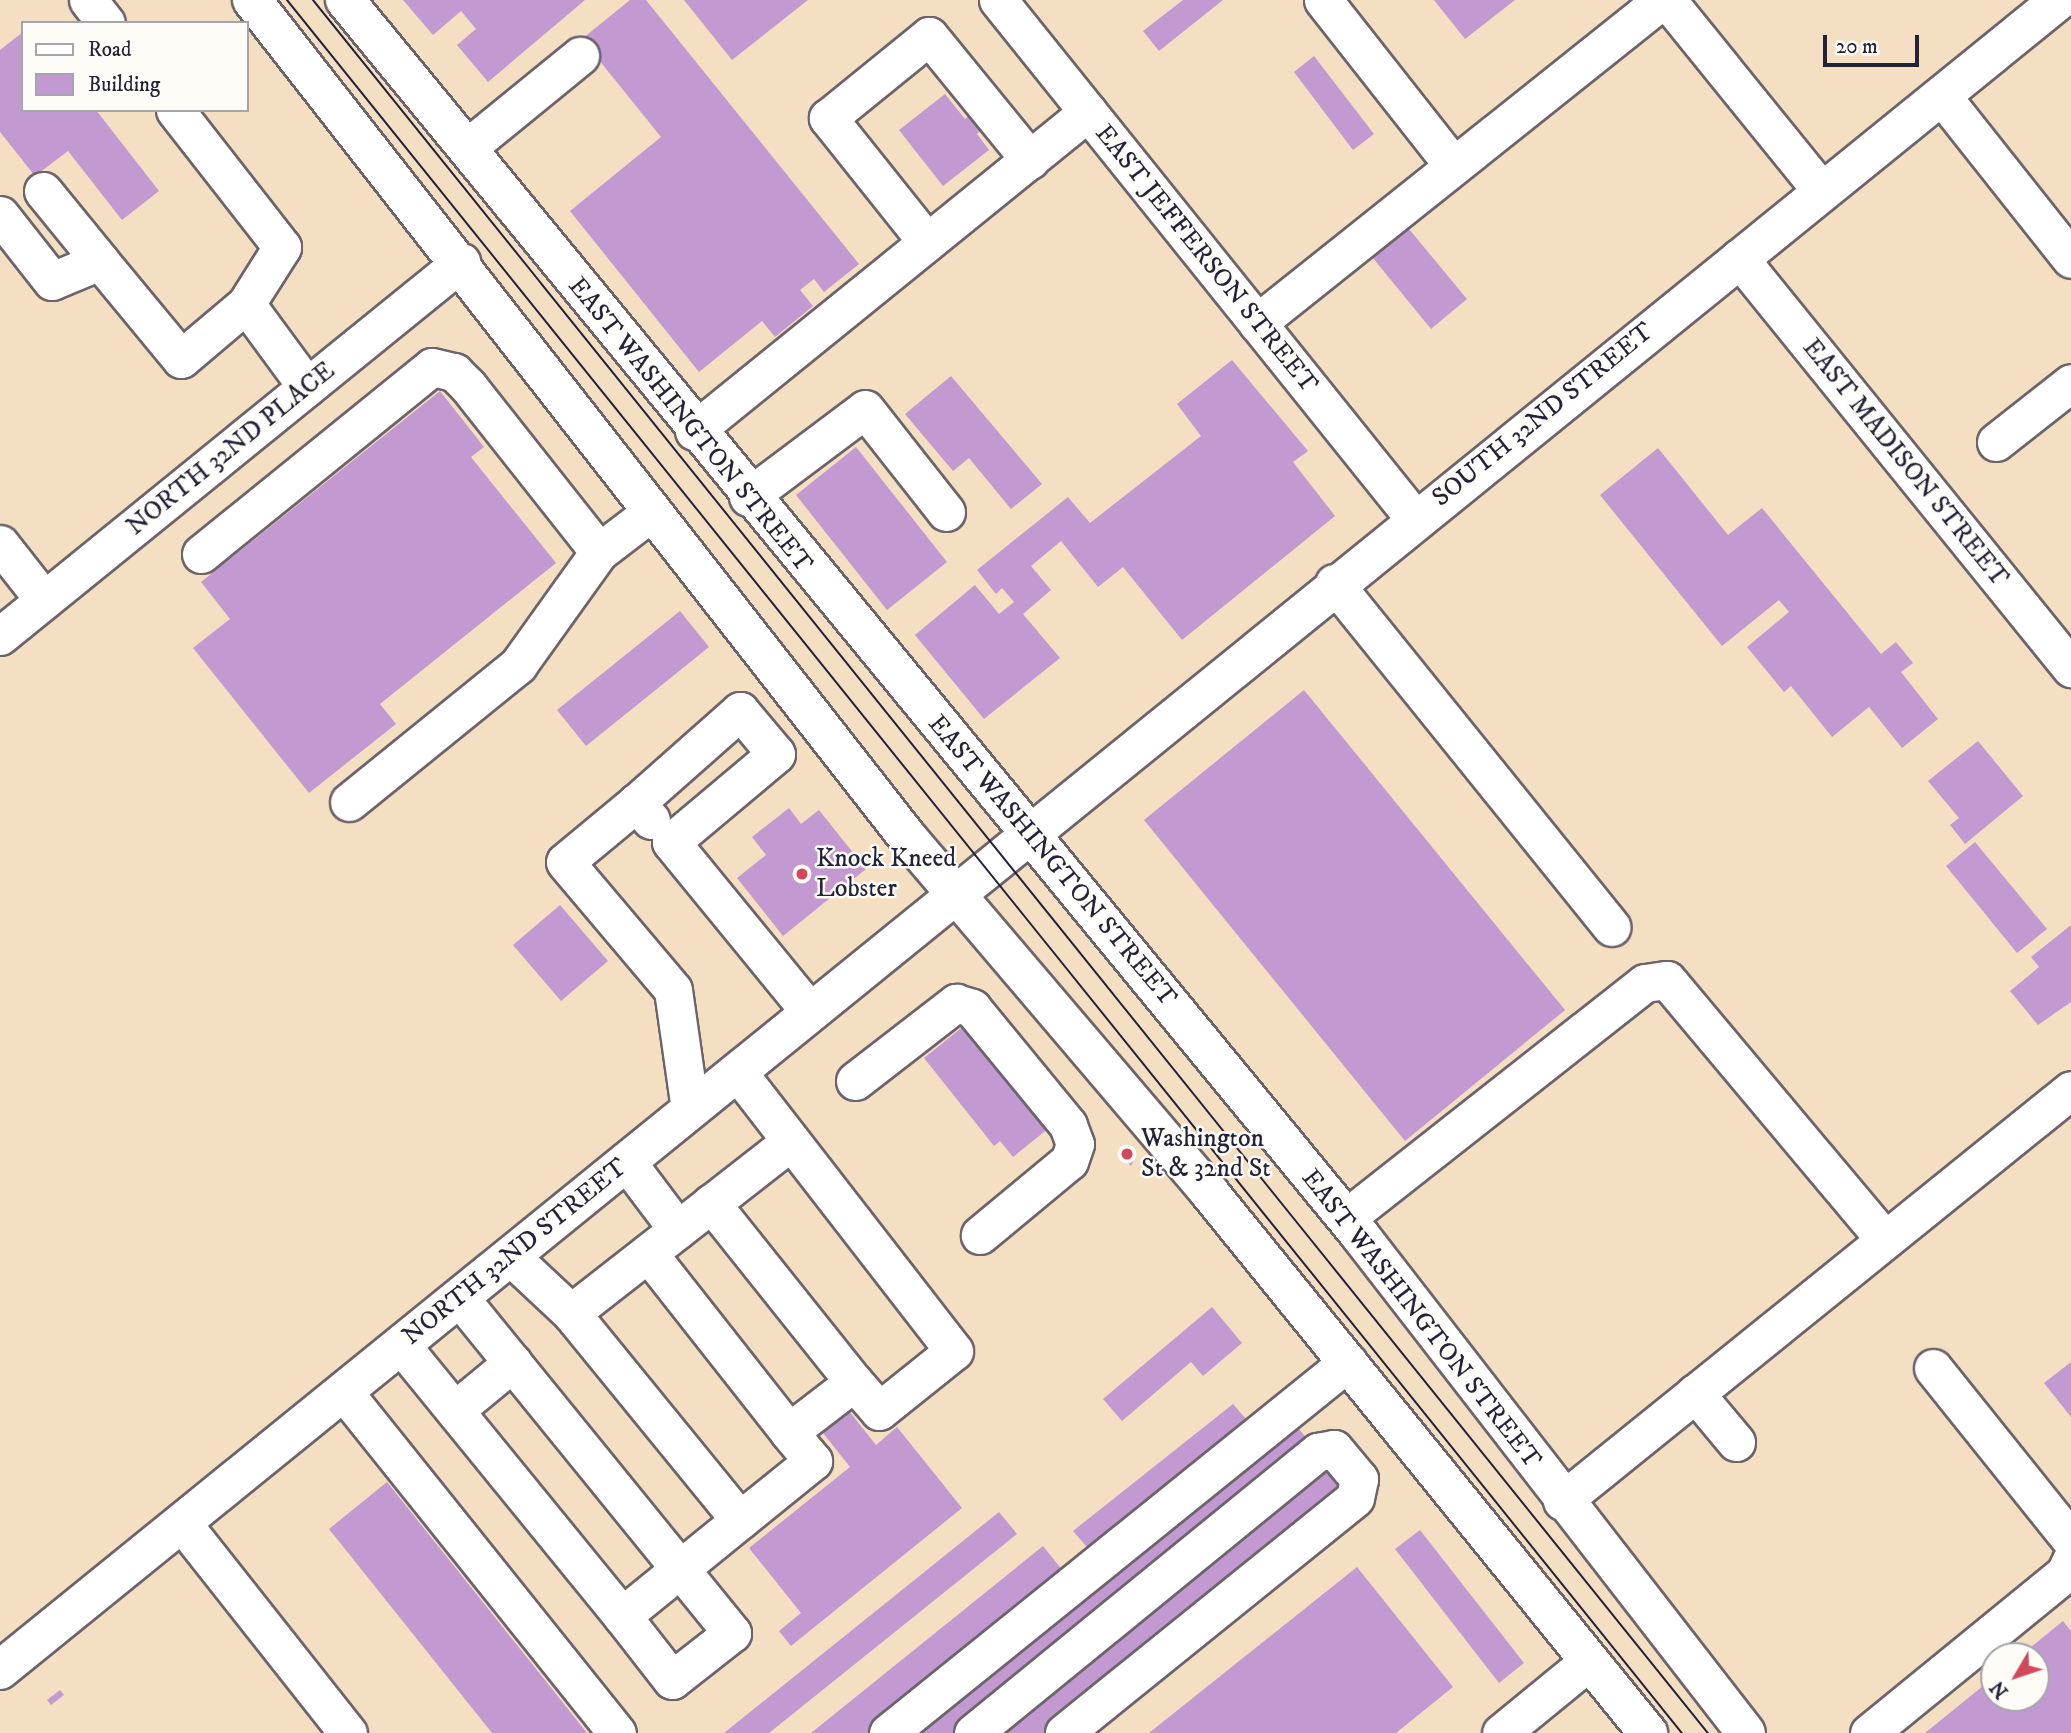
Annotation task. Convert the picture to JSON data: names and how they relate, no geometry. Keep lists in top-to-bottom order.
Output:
{
  "streets": {
    "main road": ["SOUTH 32ND STREET", "EAST WASHINGTON STREET", "NORTH 32ND STREET"],
    "street": ["EAST JEFFERSON STREET", "NORTH 32ND PLACE", "EAST MADISON STREET"]
  },
  "crossings": [
    ["EAST JEFFERSON STREET", "SOUTH 32ND STREET"],
    ["SOUTH 32ND STREET", "EAST WASHINGTON STREET"],
    ["SOUTH 32ND STREET", "EAST MADISON STREET"],
    ["SOUTH 32ND STREET", "NORTH 32ND STREET"],
    ["EAST WASHINGTON STREET", "NORTH 32ND STREET"]
  ],
  "places": ["Knock Kneed Lobster", "Washington St & 32nd St"],
  "legend": ["Road", "Building"],
  "scale_bar": "20 m",
  "north": "bottom left"
}
